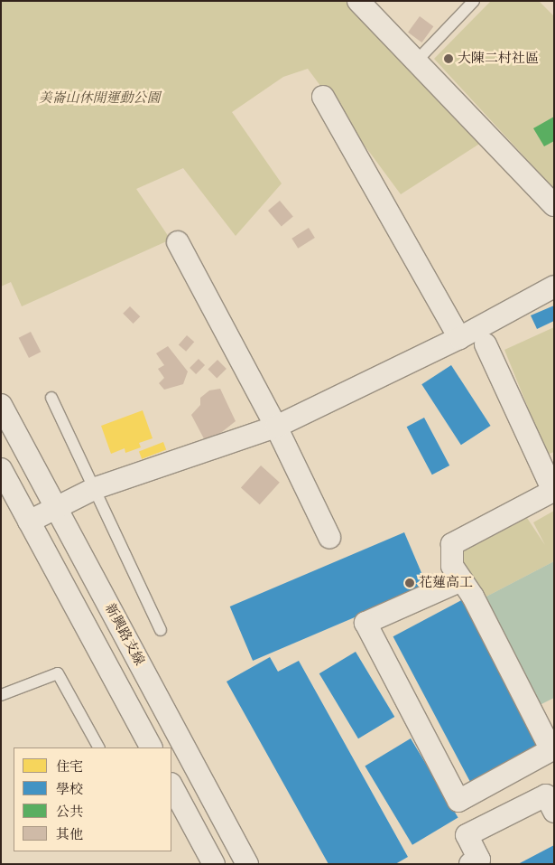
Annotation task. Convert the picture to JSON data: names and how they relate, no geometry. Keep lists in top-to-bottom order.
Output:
{
  "streets": {
    "street": ["新興路支線"]
  },
  "parks": ["美崙山休閒運動公園"],
  "places": ["大陳二村社區", "花蓮高工"],
  "legend": [
    "住宅",
    "學校",
    "公共",
    "其他"
  ]
}
